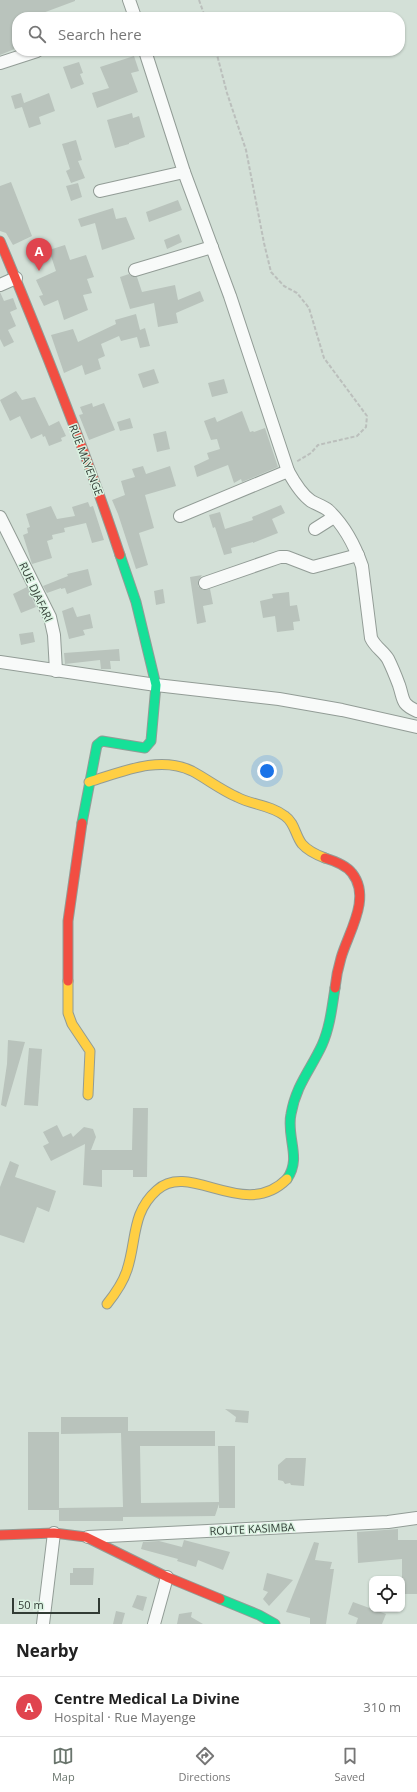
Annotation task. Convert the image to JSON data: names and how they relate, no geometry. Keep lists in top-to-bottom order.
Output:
{
  "streets": {
    "street": ["RUE MAYENGE", "RUE DJAFARI", "ROUTE KASIMBA"]
  },
  "scale_bar": "50 m",
  "page": {
    "search": "Search here",
    "pins": "A",
    "scale": "50 m",
    "heading": "Nearby",
    "list": [
      {
        "mark": "A",
        "name": "Centre Medical La Divine",
        "note": "Hospital · Rue Mayenge",
        "value": "310 m"
      }
    ],
    "nav": ["Map", "Directions", "Saved"]
  }
}
